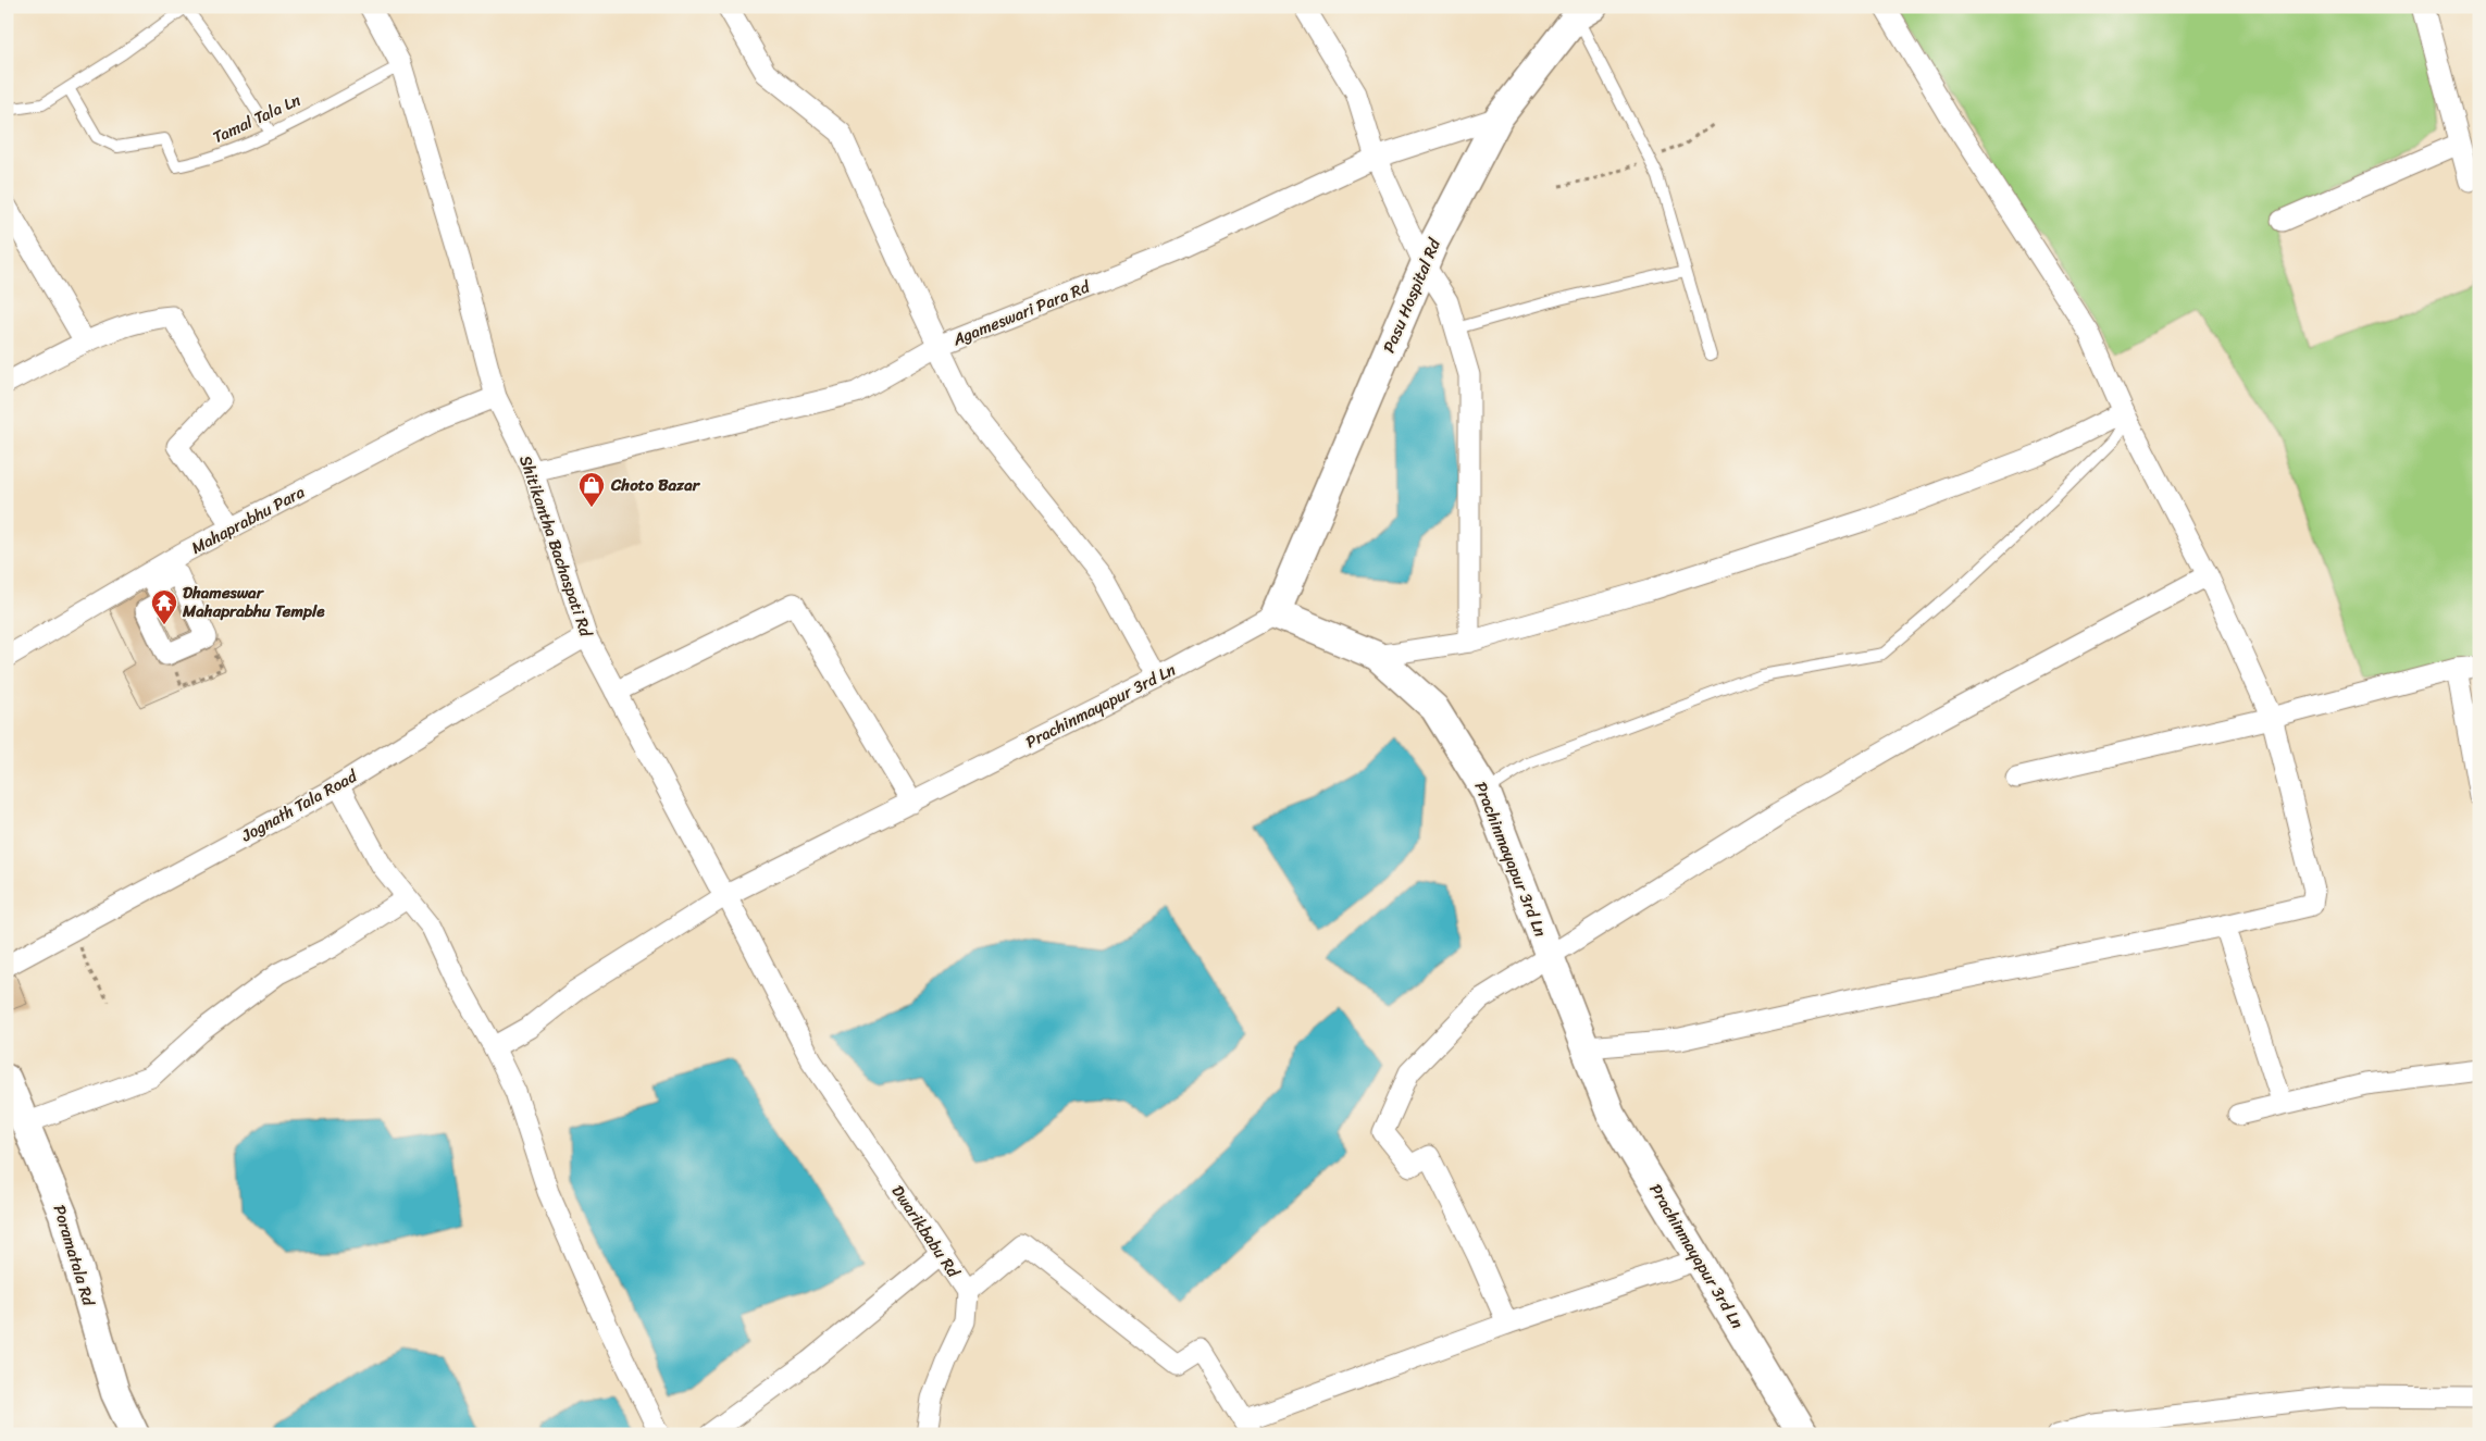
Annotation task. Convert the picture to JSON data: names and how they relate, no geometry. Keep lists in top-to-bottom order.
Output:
{
  "streets": {
    "main road": ["Pasu Hospital Rd", "Prachinmayapur 3rd Ln", "Poramatala Rd"],
    "street": [
      "Agameswari Para Rd",
      "Mahaprabhu Para",
      "Shitikantha Bachaspati Rd",
      "Jognath Tala Road",
      "Dwarikbabu Rd"
    ],
    "lane": ["Tamal Tala Ln"]
  },
  "crossings": [
    ["Tamal Tala Ln", "Shitikantha Bachaspati Rd"],
    ["Pasu Hospital Rd", "Agameswari Para Rd"],
    ["Pasu Hospital Rd", "Prachinmayapur 3rd Ln"],
    ["Agameswari Para Rd", "Shitikantha Bachaspati Rd"],
    ["Mahaprabhu Para", "Shitikantha Bachaspati Rd"],
    ["Shitikantha Bachaspati Rd", "Prachinmayapur 3rd Ln"],
    ["Shitikantha Bachaspati Rd", "Jognath Tala Road"],
    ["Shitikantha Bachaspati Rd", "Dwarikbabu Rd"],
    ["Prachinmayapur 3rd Ln", "Dwarikbabu Rd"]
  ],
  "places": {
    "shop": ["Choto Bazar"],
    "temple": ["Dhameswar Mahaprabhu Temple"]
  }
}
